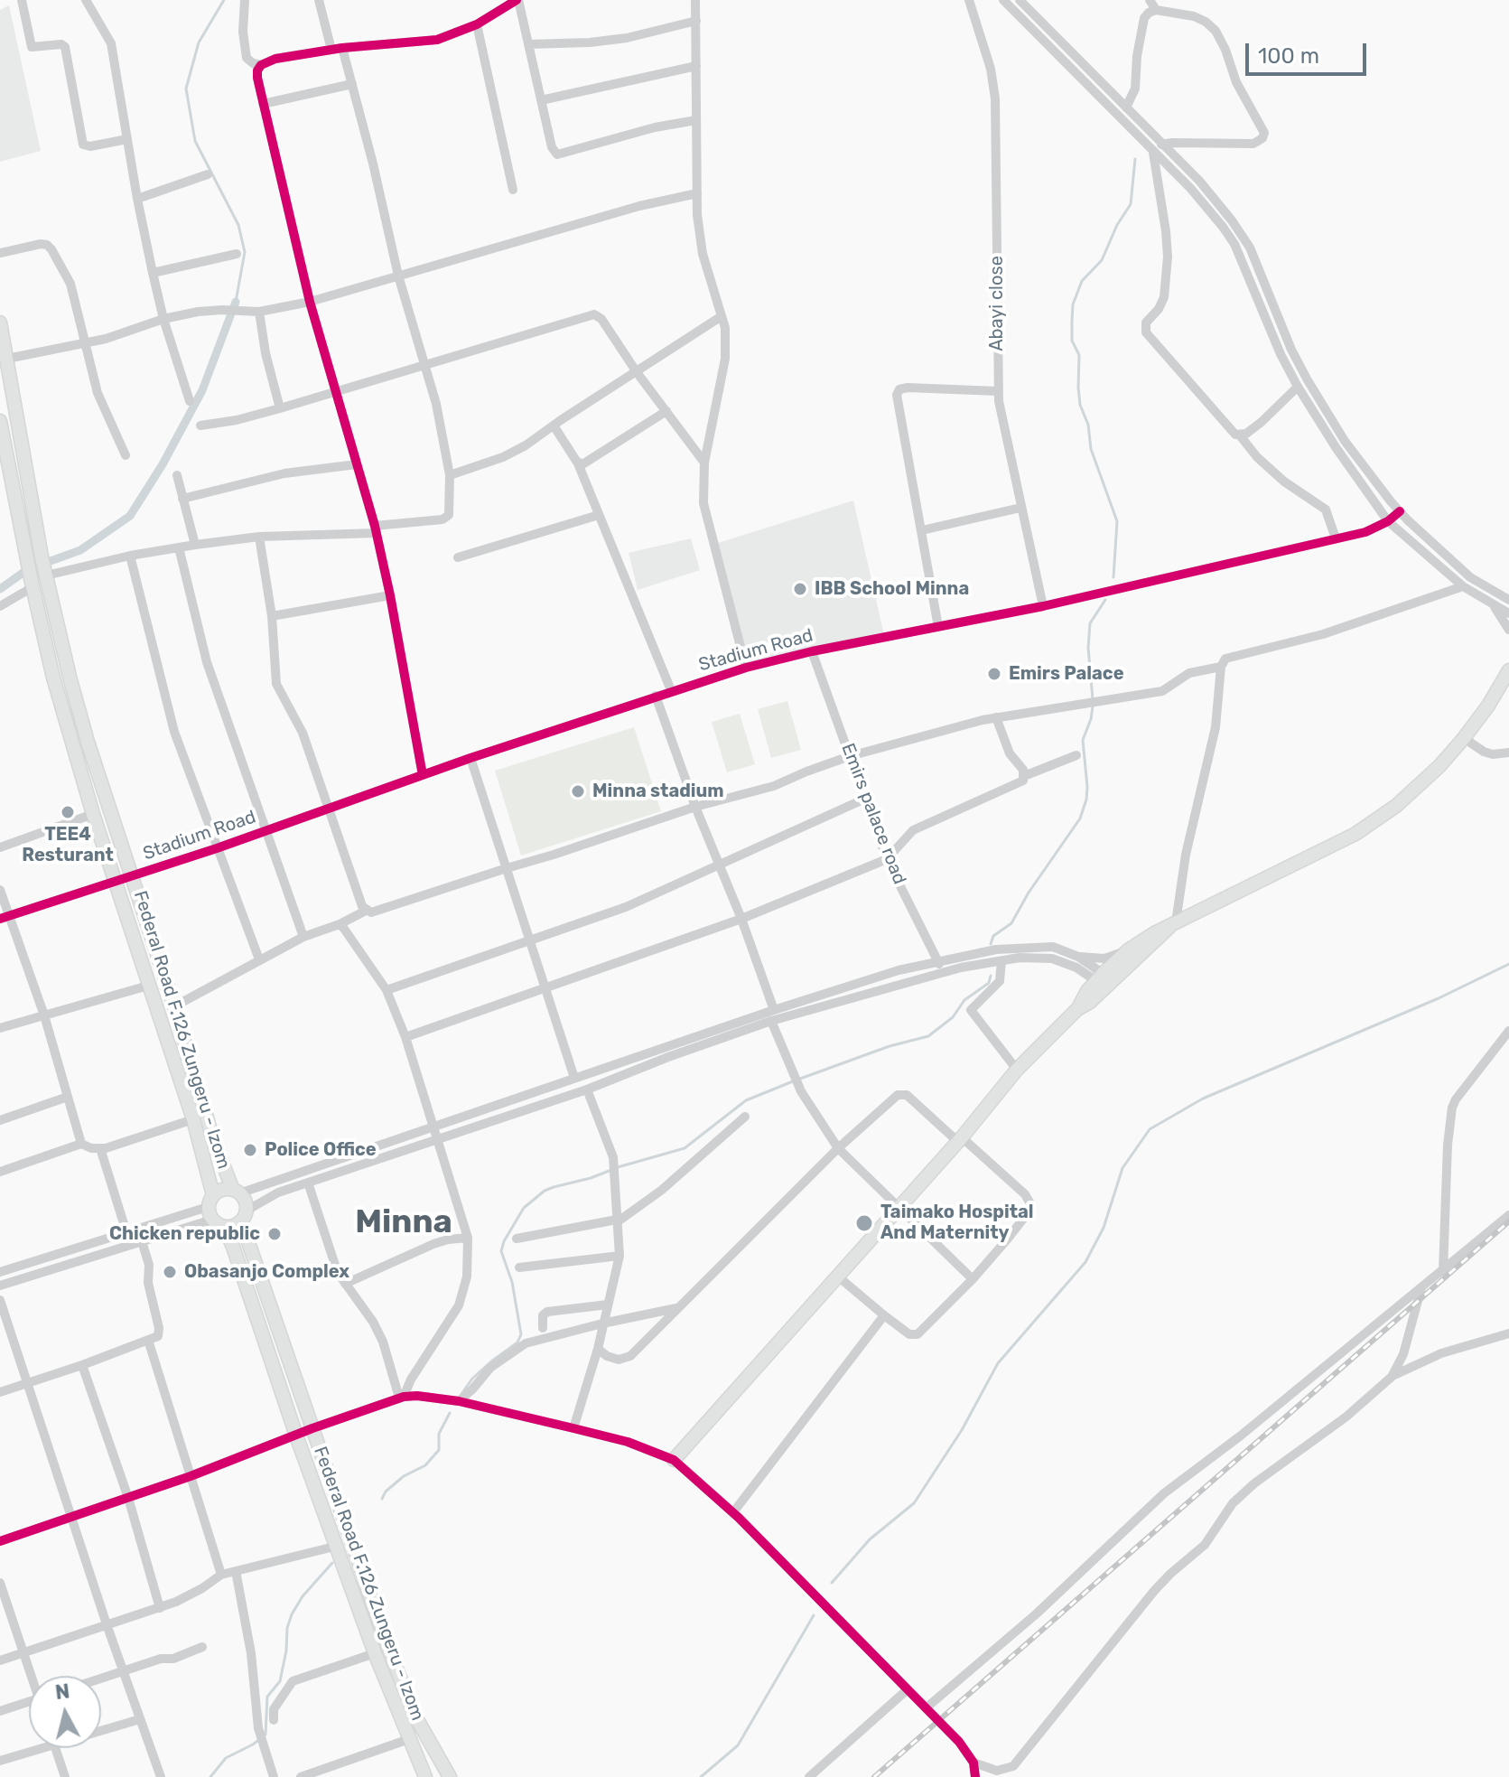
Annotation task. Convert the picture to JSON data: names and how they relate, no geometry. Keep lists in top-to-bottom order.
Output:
{
  "streets": {
    "main road": ["Federal Road F.126 Zungeru - Izom"],
    "street": ["Abayi close", "Stadium Road", "Emirs palace road"]
  },
  "crossings": [
    ["Abayi close", "Stadium Road"],
    ["Stadium Road", "Emirs palace road"],
    ["Stadium Road", "Federal Road F.126 Zungeru - Izom"]
  ],
  "districts": ["Minna"],
  "places": [
    "IBB School Minna",
    "Emirs Palace",
    "Minna stadium",
    "TEE4 Resturant",
    "Police Office",
    "Taimako Hospital And Maternity",
    "Chicken republic",
    "Obasanjo Complex"
  ],
  "scale_bar": "100 m",
  "north": "top"
}
